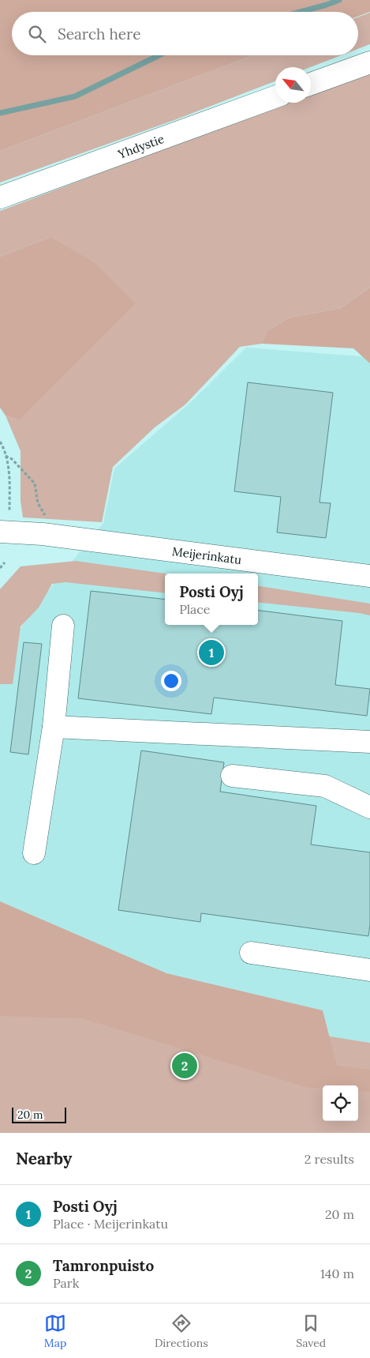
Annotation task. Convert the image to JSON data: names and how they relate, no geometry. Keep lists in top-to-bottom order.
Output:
{
  "streets": {
    "main road": ["Yhdystie", "Meijerinkatu"]
  },
  "scale_bar": "20 m",
  "north": "top left",
  "page": {
    "search": "Search here",
    "popup": ["Posti Oyj", "Place"],
    "pins": ["1", "2"],
    "scale": "20 m",
    "heading": ["Nearby", "2 results"],
    "list": [
      {
        "mark": "1",
        "name": "Posti Oyj",
        "note": "Place · Meijerinkatu",
        "value": "20 m"
      },
      {
        "mark": "2",
        "name": "Tamronpuisto",
        "note": "Park",
        "value": "140 m"
      }
    ],
    "nav": ["Map", "Directions", "Saved"]
  }
}
